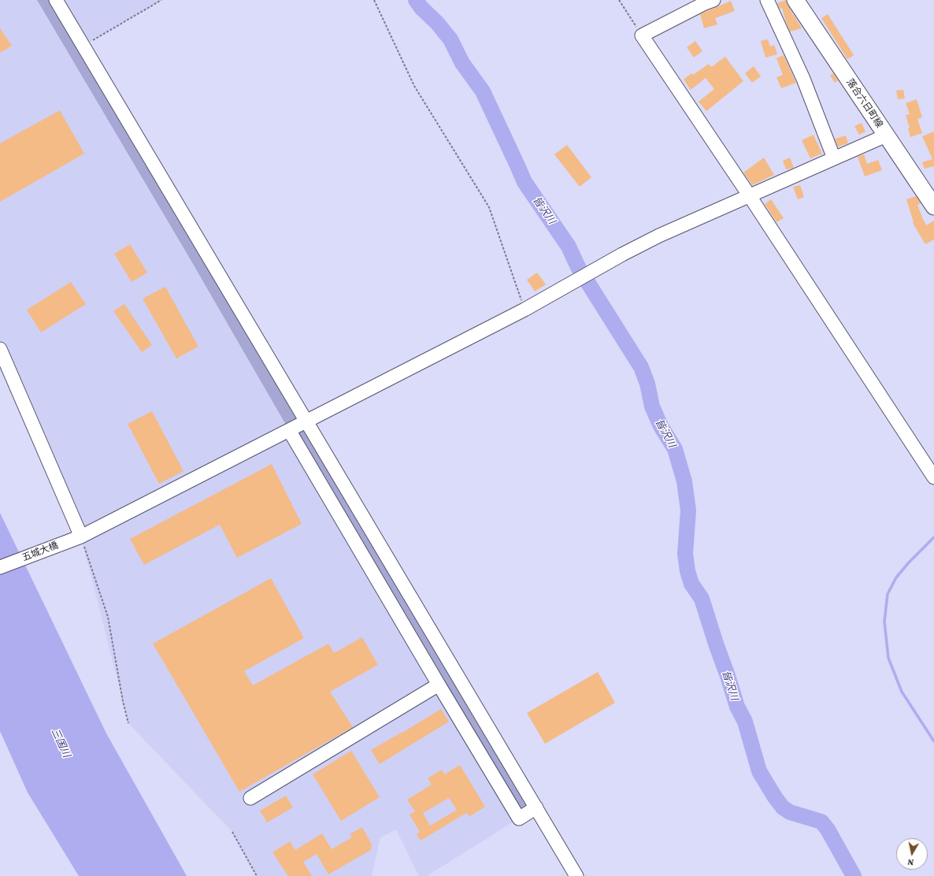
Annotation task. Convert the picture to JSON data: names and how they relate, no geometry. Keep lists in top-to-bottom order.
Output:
{
  "streets": {
    "main road": ["落合六日町線"],
    "street": ["五城大橋"]
  },
  "crossings": [
    ["落合六日町線", "五城大橋"]
  ],
  "water": ["皆沢川", "三国川"],
  "north": "bottom"
}
